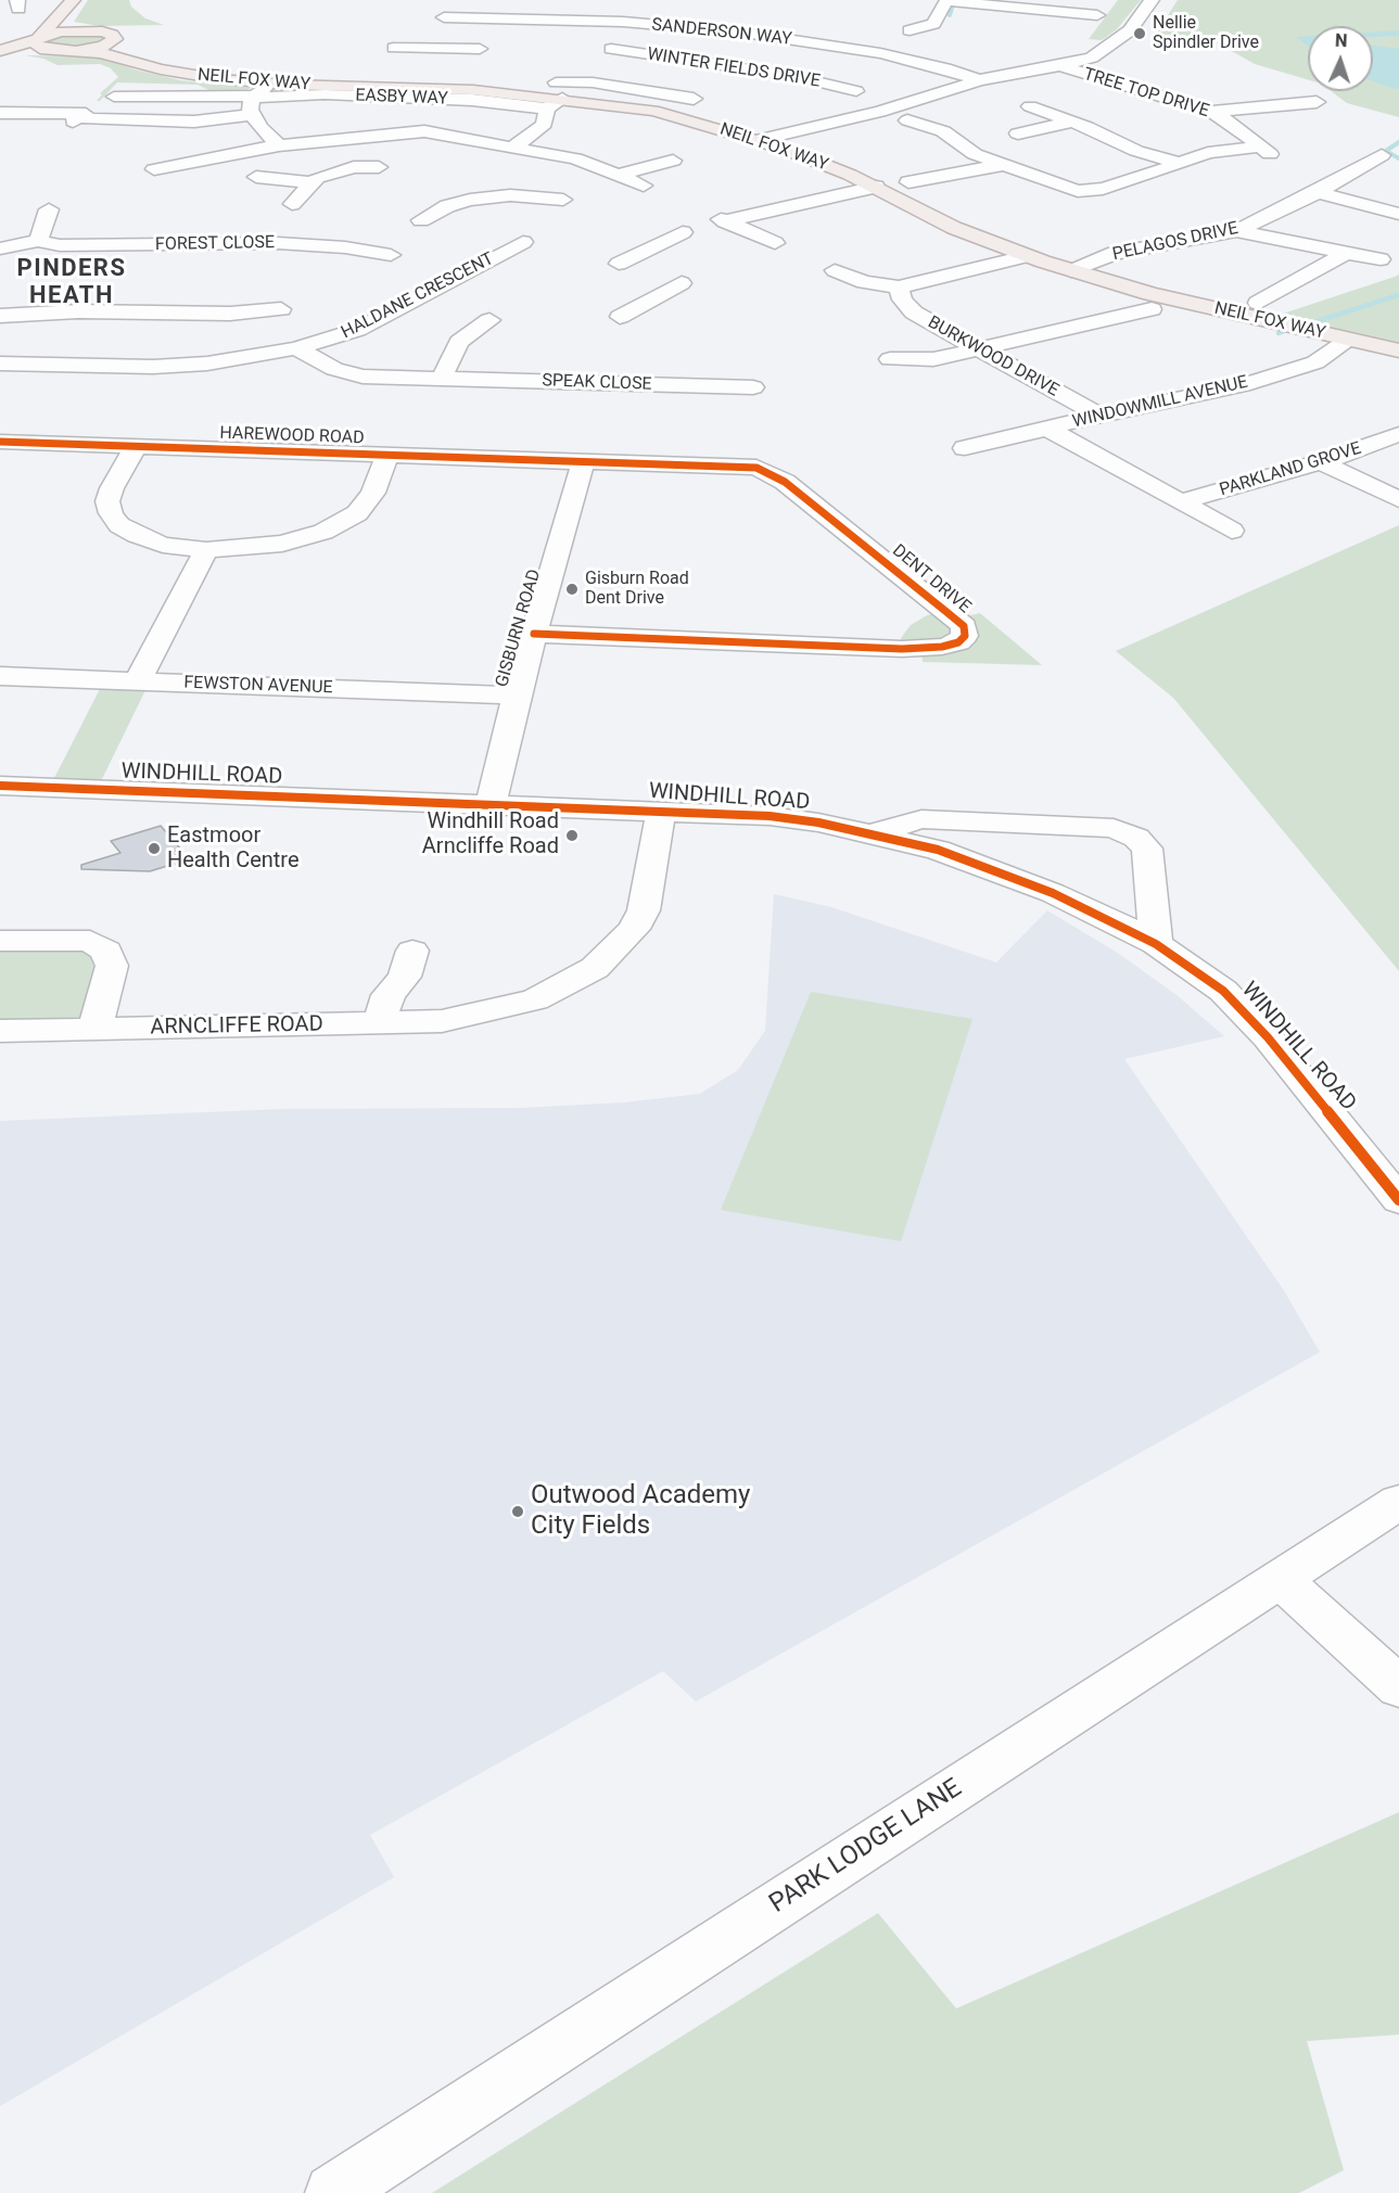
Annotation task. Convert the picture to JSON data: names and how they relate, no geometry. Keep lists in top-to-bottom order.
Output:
{
  "streets": {
    "main road": ["NEIL FOX WAY"],
    "street": [
      "SANDERSON WAY",
      "WINTER FIELDS DRIVE",
      "TREE TOP DRIVE",
      "EASBY WAY",
      "PELAGOS DRIVE",
      "FOREST CLOSE",
      "HALDANE CRESCENT",
      "BURKWOOD DRIVE",
      "SPEAK CLOSE",
      "WINDOWMILL AVENUE",
      "HAREWOOD ROAD",
      "PARKLAND GROVE",
      "DENT DRIVE",
      "GISBURN ROAD",
      "FEWSTON AVENUE",
      "WINDHILL ROAD",
      "ARNCLIFFE ROAD",
      "PARK LODGE LANE"
    ]
  },
  "crossings": [
    ["WINTER FIELDS DRIVE", "NEIL FOX WAY"],
    ["WINTER FIELDS DRIVE", "EASBY WAY"],
    ["NEIL FOX WAY", "EASBY WAY"],
    ["NEIL FOX WAY", "PELAGOS DRIVE"],
    ["NEIL FOX WAY", "WINDOWMILL AVENUE"],
    ["HALDANE CRESCENT", "SPEAK CLOSE"],
    ["BURKWOOD DRIVE", "WINDOWMILL AVENUE"],
    ["HAREWOOD ROAD", "DENT DRIVE"],
    ["HAREWOOD ROAD", "GISBURN ROAD"],
    ["DENT DRIVE", "GISBURN ROAD"],
    ["GISBURN ROAD", "FEWSTON AVENUE"],
    ["GISBURN ROAD", "WINDHILL ROAD"],
    ["WINDHILL ROAD", "ARNCLIFFE ROAD"]
  ],
  "districts": ["PINDERS HEATH"],
  "places": [
    "Nellie Spindler Drive",
    "Gisburn Road Dent Drive",
    "Windhill Road Arncliffe Road",
    "Eastmoor Health Centre",
    "Outwood Academy City Fields"
  ],
  "north": "top"
}
